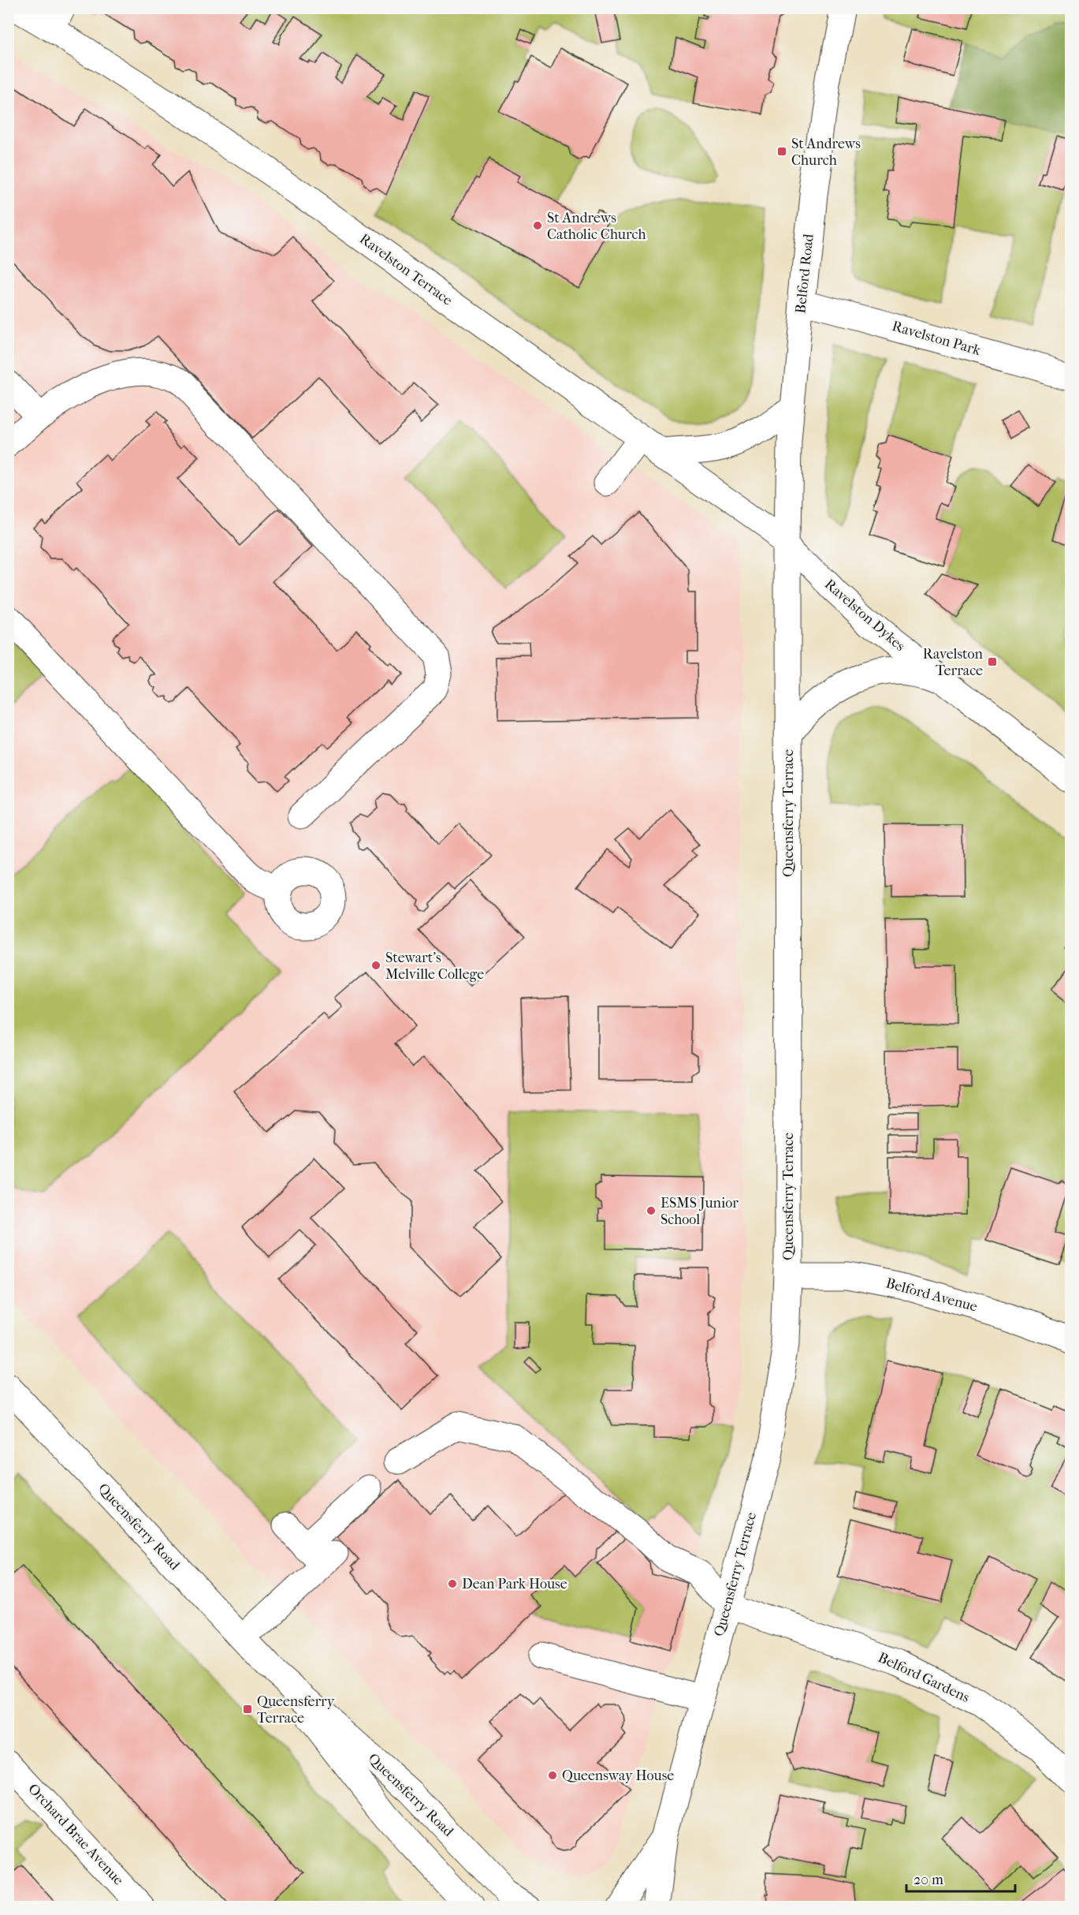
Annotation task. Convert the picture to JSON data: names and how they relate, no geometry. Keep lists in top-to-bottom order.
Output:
{
  "streets": {
    "street": [
      "Ravelston Terrace",
      "Belford Road",
      "Ravelston Park",
      "Ravelston Dykes",
      "Queensferry Terrace",
      "Belford Avenue",
      "Queensferry Road",
      "Belford Gardens",
      "Orchard Brae Avenue"
    ]
  },
  "crossings": [
    ["Ravelston Terrace", "Belford Road"],
    ["Ravelston Terrace", "Ravelston Dykes"],
    ["Ravelston Terrace", "Queensferry Terrace"],
    ["Belford Road", "Ravelston Park"],
    ["Belford Road", "Ravelston Dykes"],
    ["Belford Road", "Queensferry Terrace"],
    ["Ravelston Dykes", "Queensferry Terrace"],
    ["Queensferry Terrace", "Belford Avenue"],
    ["Queensferry Terrace", "Belford Gardens"]
  ],
  "places": {
    "transit": ["St Andrews Church", "Ravelston Terrace", "Queensferry Terrace"],
    "other": [
      "St Andrews Catholic Church",
      "Stewart's Melville College",
      "ESMS Junior School",
      "Dean Park House",
      "Queensway House"
    ]
  },
  "scale_bar": "20 m"
}
